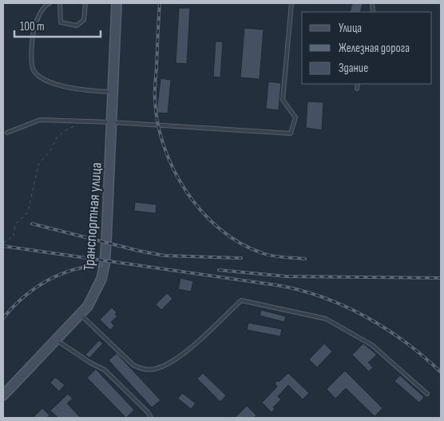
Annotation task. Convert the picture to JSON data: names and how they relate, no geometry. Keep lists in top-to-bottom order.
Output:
{
  "streets": {
    "street": ["Транспортная улица"]
  },
  "legend": ["Улица", "Железная дорога", "Здание"],
  "scale_bar": "100 m"
}
